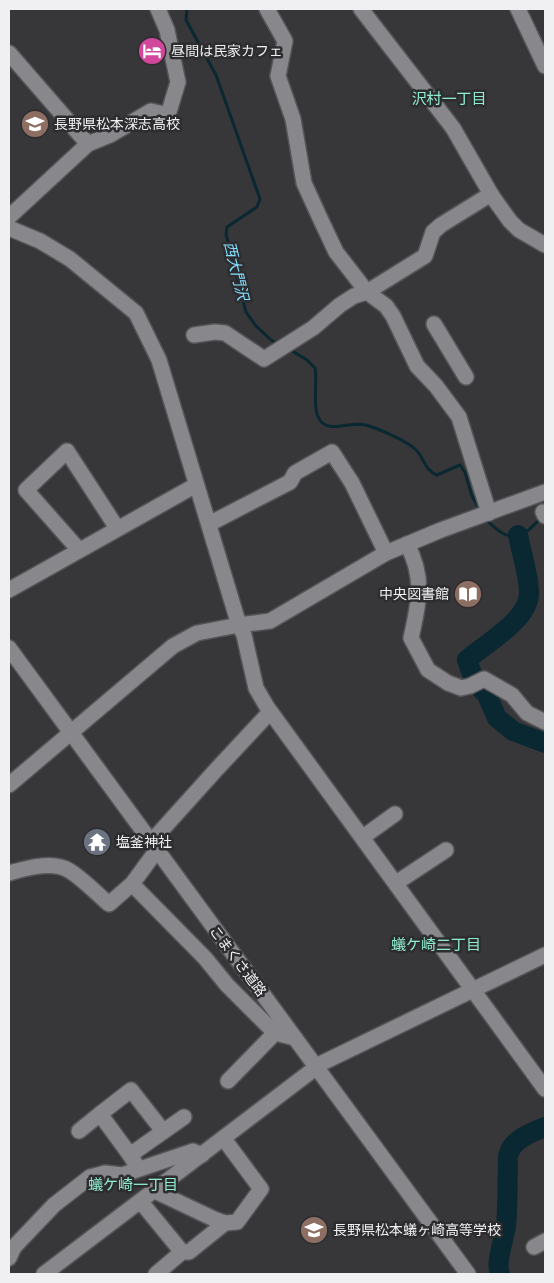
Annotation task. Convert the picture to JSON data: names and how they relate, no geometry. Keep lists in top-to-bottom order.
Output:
{
  "streets": {
    "street": ["こまくさ道路"]
  },
  "districts": ["沢村一丁目", "蟻ケ崎二丁目", "蟻ケ崎一丁目"],
  "water": ["西大門沢"],
  "places": {
    "hotel": ["昼間は民家カフェ"],
    "school or university": ["長野県松本深志高校", "長野県松本蟻ヶ崎高等学校"],
    "library": ["中央図書館"],
    "temple": ["塩釜神社"]
  }
}
